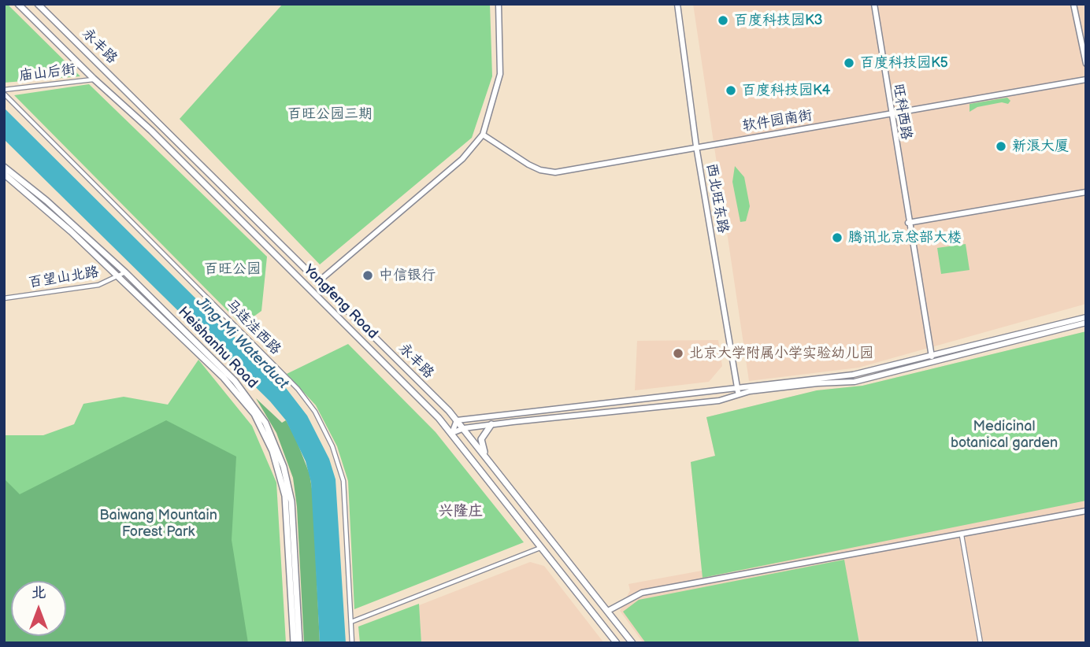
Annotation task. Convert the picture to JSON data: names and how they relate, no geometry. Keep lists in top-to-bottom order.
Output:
{
  "streets": {
    "main road": ["永丰路", "Yongfeng Road", "Heishanhu Road"],
    "street": [
      "庙山后街",
      "旺科西路",
      "软件园南街",
      "西北旺东路",
      "百望山北路",
      "马连洼西路"
    ]
  },
  "crossings": [
    ["庙山后街", "Yongfeng Road"],
    ["庙山后街", "马连洼西路"],
    ["旺科西路", "软件园南街"],
    ["软件园南街", "西北旺东路"],
    ["百望山北路", "Heishanhu Road"]
  ],
  "districts": ["兴隆庄"],
  "water": ["Jing-Mi Waterduct"],
  "parks": [
    "百旺公园三期",
    "百旺公园",
    "Medicinal botanical garden",
    "Baiwang Mountain Forest Park"
  ],
  "places": [
    "百度科技园K3",
    "百度科技园K5",
    "百度科技园K4",
    "新浪大厦",
    "腾讯北京总部大楼",
    "中信银行",
    "北京大学附属小学实验幼儿园"
  ],
  "north": "top"
}
